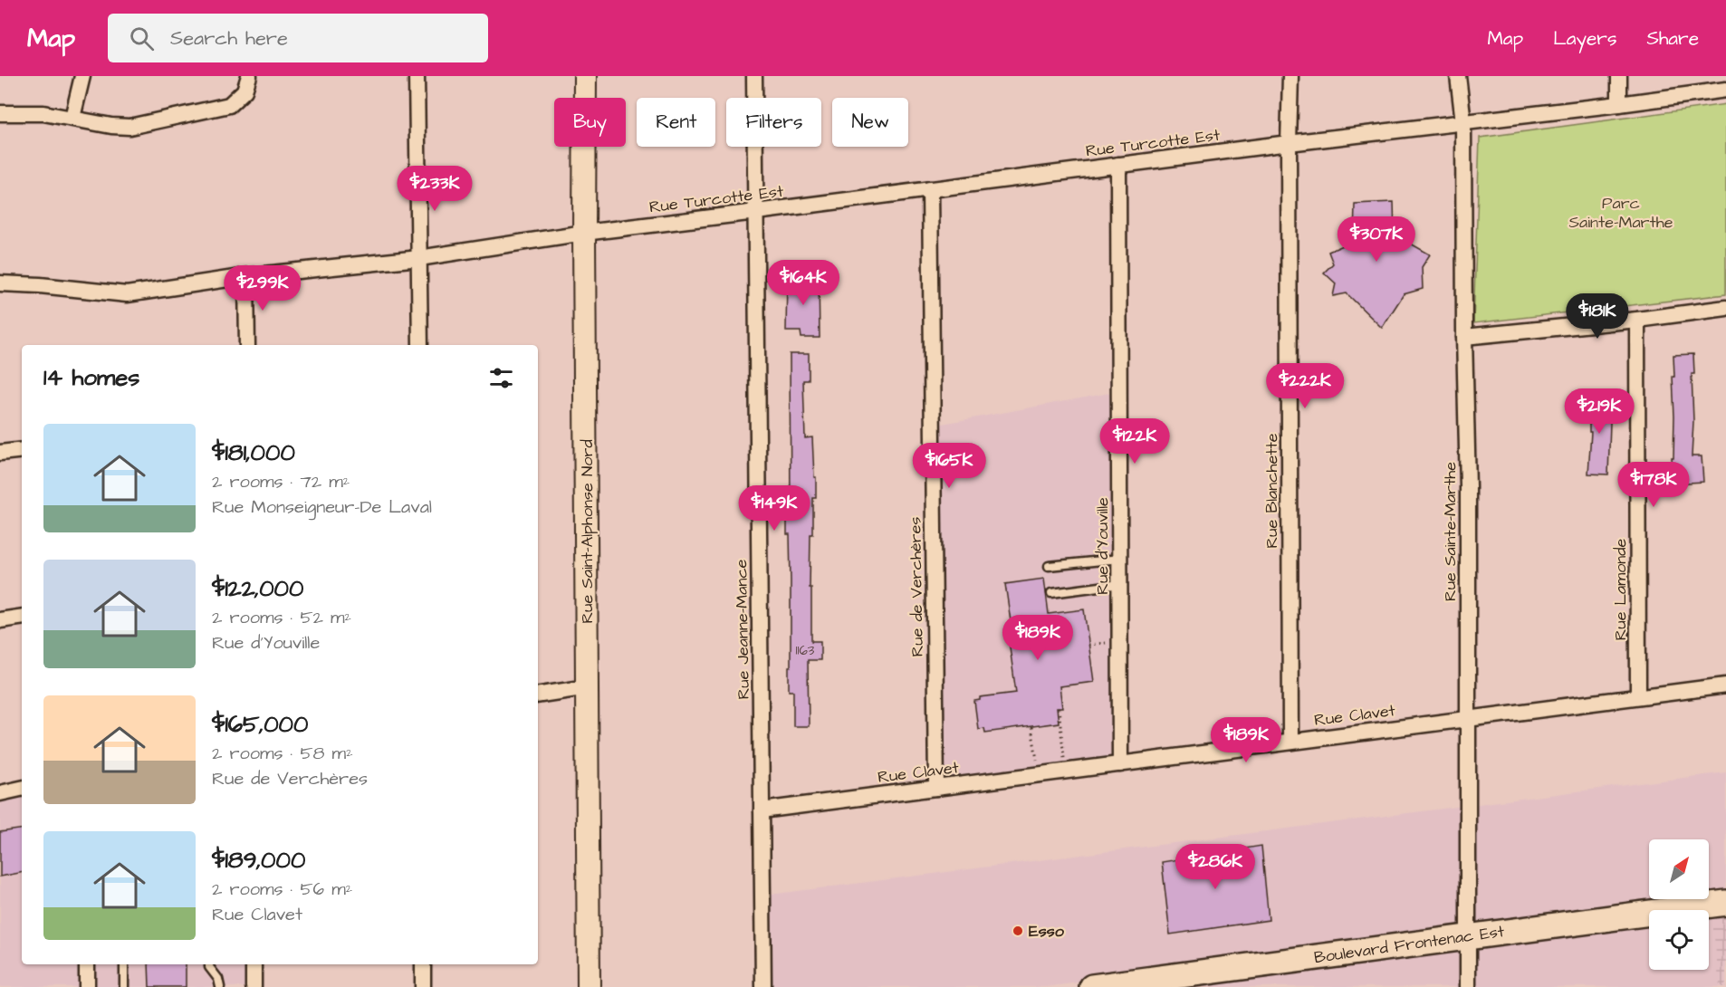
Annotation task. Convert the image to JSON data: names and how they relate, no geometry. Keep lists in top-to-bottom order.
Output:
{
  "streets": {
    "main road": ["Rue Saint-Alphonse Nord", "Boulevard Frontenac Est"],
    "street": [
      "Rue Turcotte Est",
      "Rue Blanchette",
      "Rue Sainte-Marthe",
      "Rue d'Youville",
      "Rue de Verchères",
      "Rue Lamonde",
      "Rue Jeanne-Mance",
      "Rue Clavet"
    ]
  },
  "crossings": [
    ["Rue Turcotte Est", "Rue Blanchette"],
    ["Rue Turcotte Est", "Rue Saint-Alphonse Nord"],
    ["Rue Turcotte Est", "Rue Sainte-Marthe"],
    ["Rue Turcotte Est", "Rue d'Youville"],
    ["Rue Turcotte Est", "Rue de Verchères"],
    ["Rue Turcotte Est", "Rue Jeanne-Mance"],
    ["Rue Blanchette", "Rue Clavet"],
    ["Rue Sainte-Marthe", "Rue Clavet"],
    ["Rue Sainte-Marthe", "Boulevard Frontenac Est"],
    ["Rue d'Youville", "Rue Clavet"],
    ["Rue de Verchères", "Rue Clavet"],
    ["Rue Lamonde", "Rue Clavet"],
    ["Rue Jeanne-Mance", "Rue Clavet"]
  ],
  "parks": ["Parc Sainte-Marthe"],
  "places": ["Esso"],
  "house_numbers": ["1163"],
  "north": "top right",
  "page": {
    "header": "Map",
    "search": "Search here",
    "nav": ["Map", "Layers", "Share"],
    "chip": [
      "Buy",
      "Rent",
      "Filters",
      "New"
    ],
    "price": [
      "$233K",
      "$307K",
      "$164K",
      "$299K",
      "$181K",
      "$222K",
      "$219K",
      "$122K",
      "$165K",
      "$178K",
      "$149K",
      "$189K",
      "$189K",
      "$286K"
    ],
    "heading": "14 homes",
    "list": [
      {
        "name": "$181,000",
        "note": "2 rooms · 72 m² · Rue Monseigneur-De Laval"
      },
      {
        "name": "$122,000",
        "note": "2 rooms · 52 m² · Rue d'Youville"
      },
      {
        "name": "$165,000",
        "note": "2 rooms · 58 m² · Rue de Verchères"
      },
      {
        "name": "$189,000",
        "note": "2 rooms · 56 m² · Rue Clavet"
      }
    ]
  }
}
